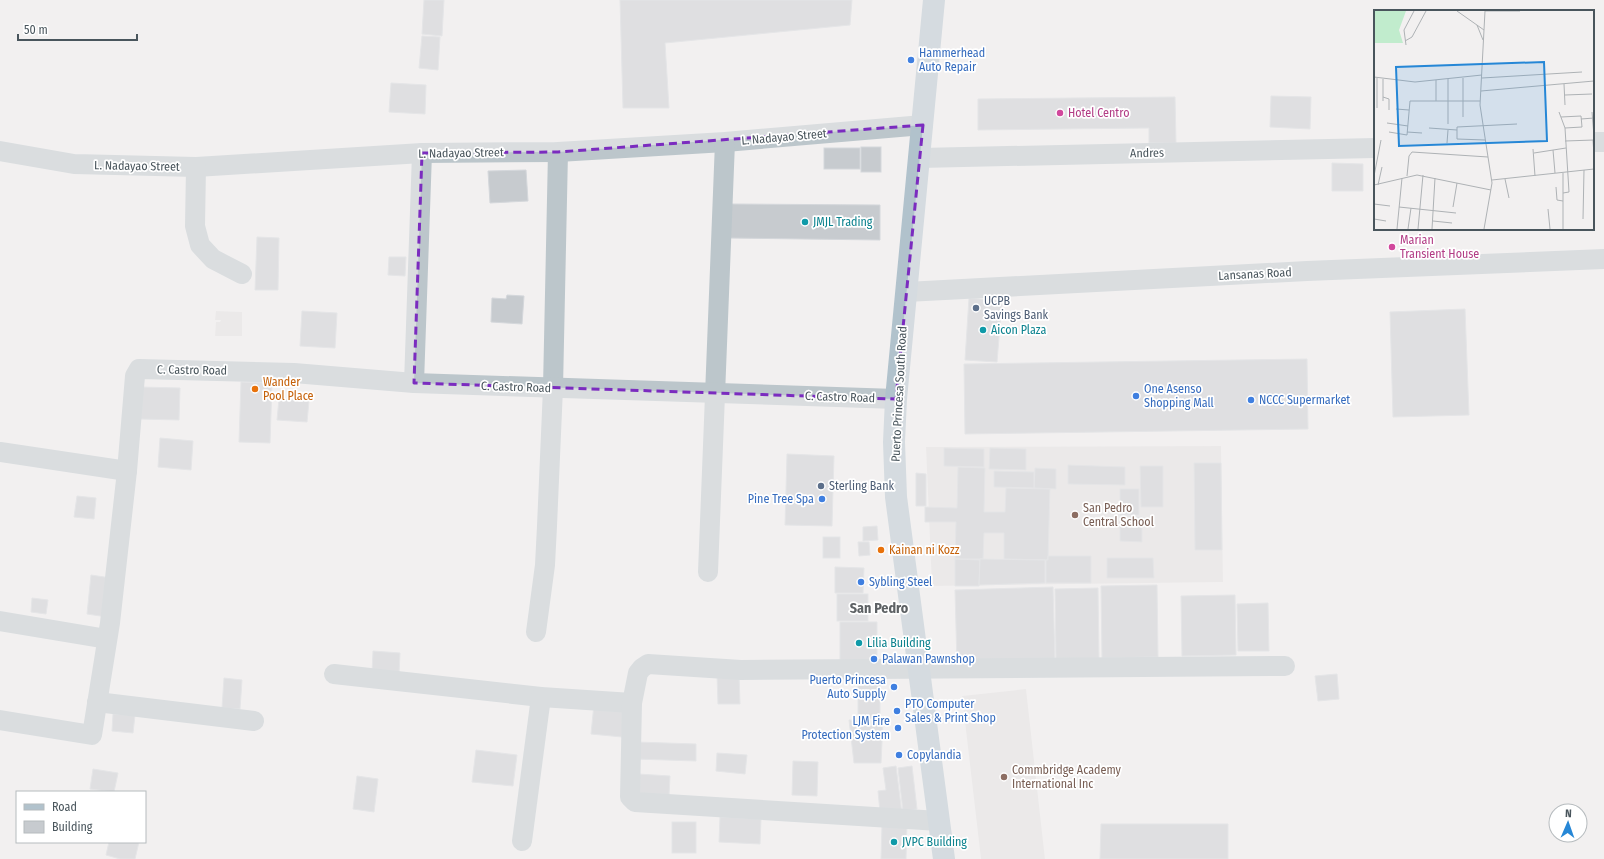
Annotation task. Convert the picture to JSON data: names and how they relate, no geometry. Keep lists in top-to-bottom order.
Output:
{
  "streets": {
    "main road": ["Puerto Princesa South Road"],
    "street": [
      "L. Nadayao Street",
      "Andres",
      "Lansanas Road",
      "C. Castro Road"
    ]
  },
  "crossings": [
    ["L. Nadayao Street", "Puerto Princesa South Road"],
    ["Andres", "Puerto Princesa South Road"],
    ["Lansanas Road", "Puerto Princesa South Road"],
    ["C. Castro Road", "Puerto Princesa South Road"]
  ],
  "districts": ["San Pedro"],
  "places": [
    "Hammerhead Auto Repair",
    "Hotel Centro",
    "JMJL Trading",
    "Marian Transient House",
    "UCPB Savings Bank",
    "Aicon Plaza",
    "Wander Pool Place",
    "One Asenso Shopping Mall",
    "NCCC Supermarket",
    "Sterling Bank",
    "Pine Tree Spa",
    "San Pedro Central School",
    "Kainan ni Kozz",
    "Sybling Steel",
    "Lilia Building",
    "Palawan Pawnshop",
    "Puerto Princesa Auto Supply",
    "PTO Computer Sales & Print Shop",
    "LJM Fire Protection System",
    "Copylandia",
    "Commbridge Academy International Inc",
    "JVPC Building"
  ],
  "legend": ["Road", "Building"],
  "scale_bar": "50 m",
  "north": "top"
}
